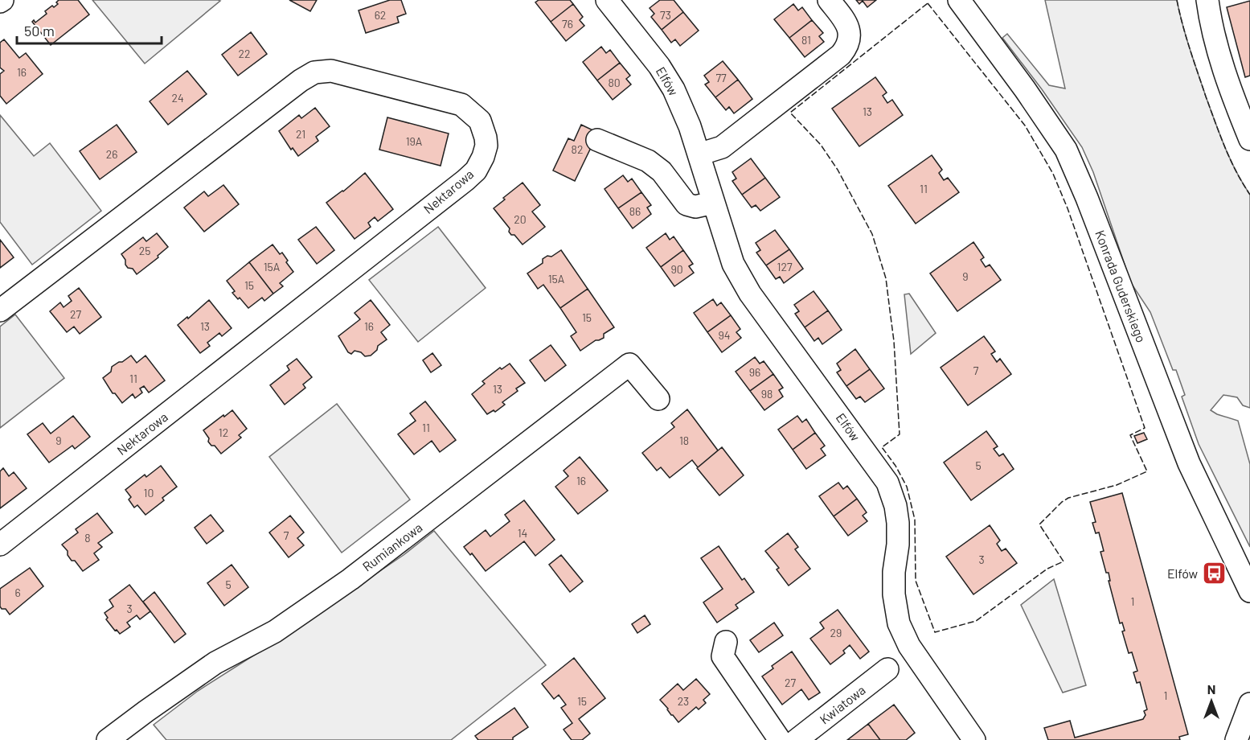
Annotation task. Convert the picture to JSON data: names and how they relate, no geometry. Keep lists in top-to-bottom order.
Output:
{
  "streets": {
    "street": [
      "Elfów",
      "Nektarowa",
      "Konrada Guderskiego",
      "Rumiankowa",
      "Kwiatowa"
    ]
  },
  "places": {
    "bus stop": ["Elfów"]
  },
  "house_numbers": [
    "62",
    "73",
    "76",
    "81",
    "22",
    "16",
    "77",
    "80",
    "24",
    "13",
    "21",
    "19A",
    "82",
    "26",
    "11",
    "86",
    "20",
    "25",
    "15A",
    "127",
    "90",
    "9",
    "15A",
    "15",
    "27",
    "15",
    "13",
    "16",
    "94",
    "7",
    "96",
    "11",
    "13",
    "98",
    "11",
    "12",
    "9",
    "18",
    "5",
    "16",
    "10",
    "14",
    "7",
    "8",
    "3",
    "5",
    "6",
    "1",
    "3",
    "29",
    "27",
    "1",
    "15",
    "23"
  ],
  "scale_bar": "50 m",
  "north": "top"
}
